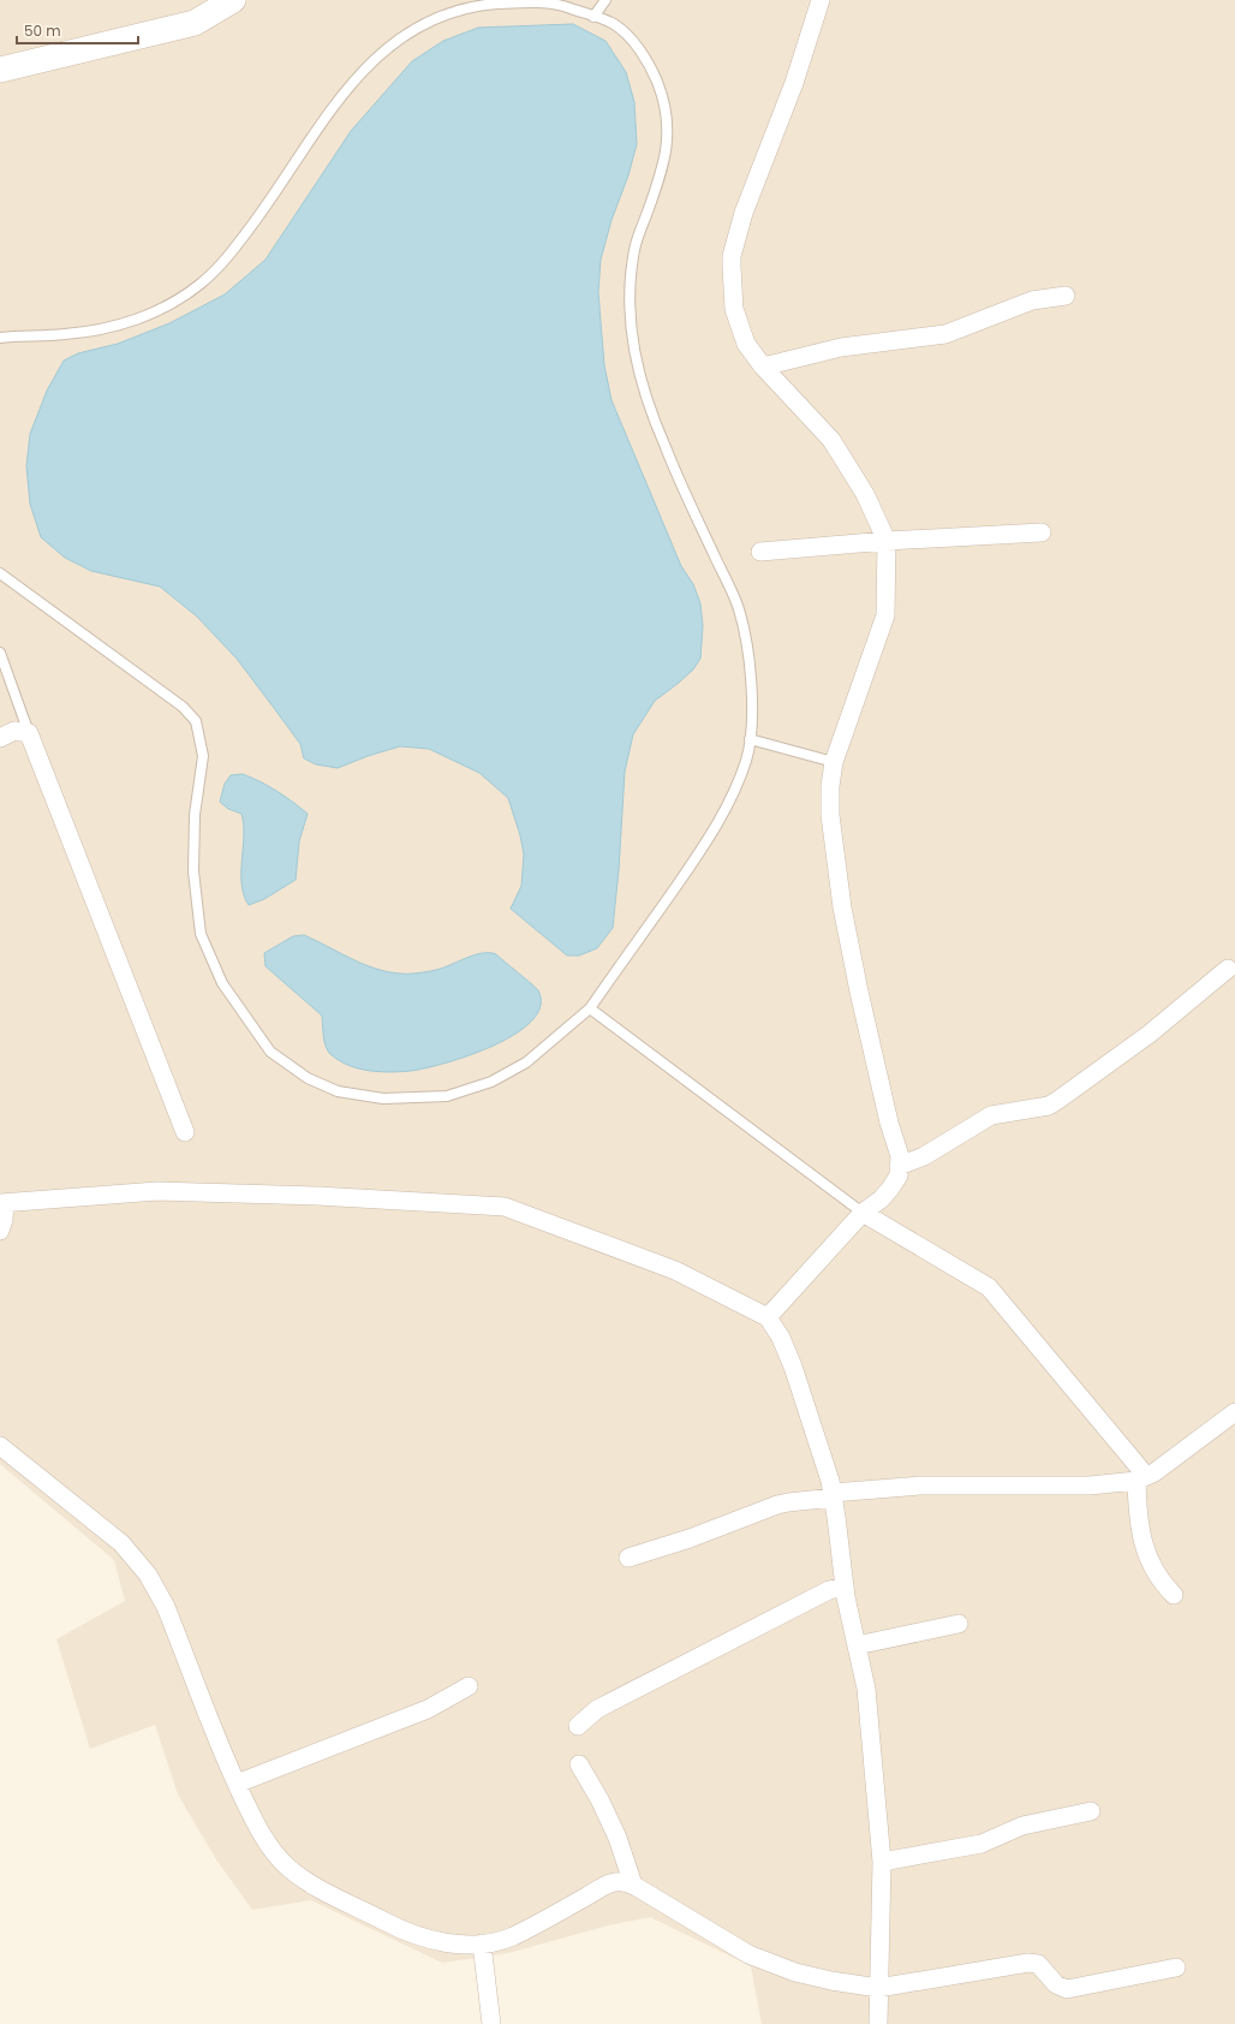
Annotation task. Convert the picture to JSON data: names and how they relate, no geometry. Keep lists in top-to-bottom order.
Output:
{
  "scale_bar": "50 m"
}
